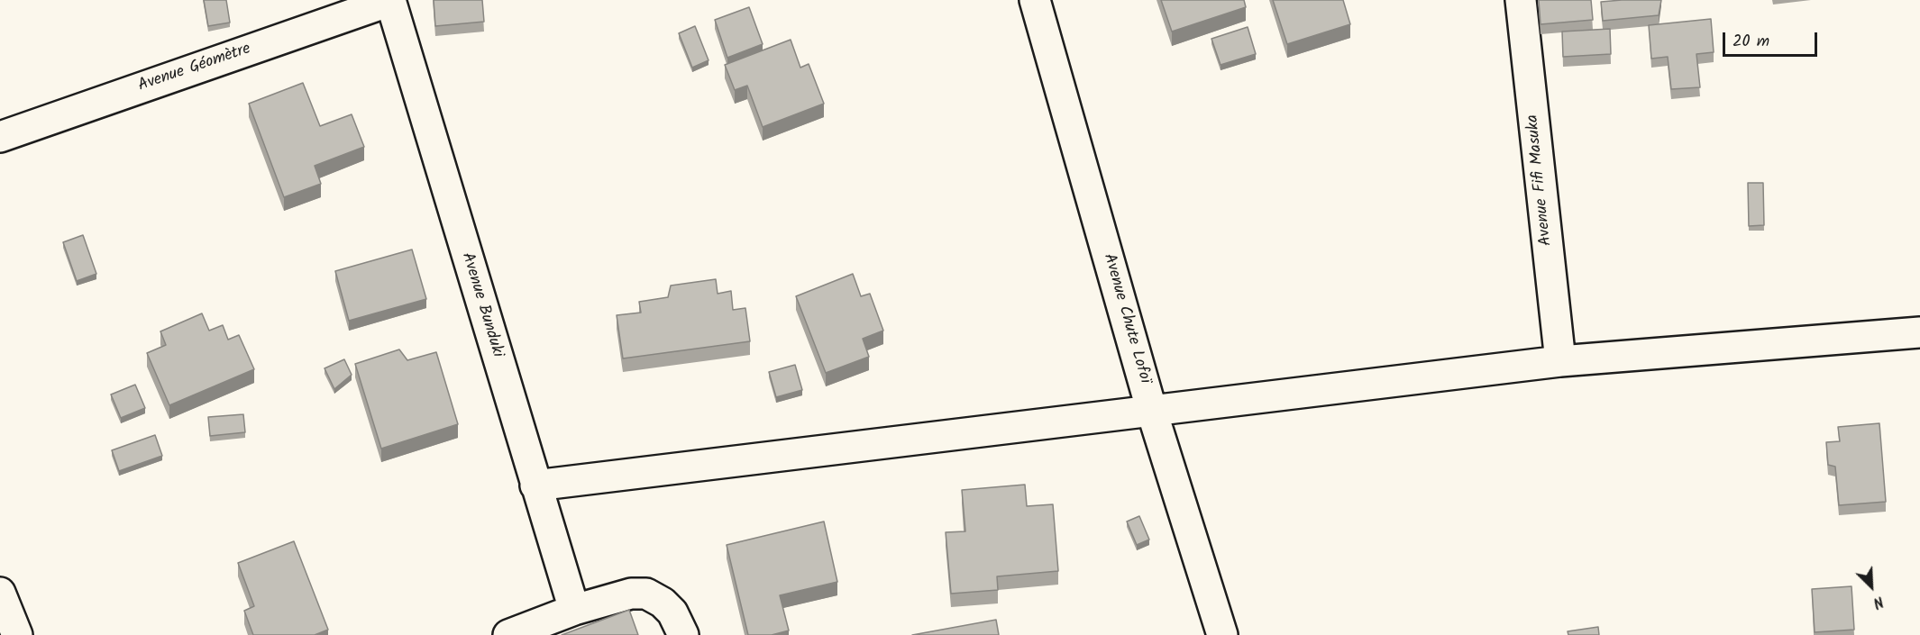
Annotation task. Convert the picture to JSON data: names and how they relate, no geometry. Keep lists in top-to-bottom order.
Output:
{
  "streets": {
    "street": [
      "Avenue Géomètre",
      "Avenue Fifi Masuka",
      "Avenue Bunduki",
      "Avenue Chute Lofoï"
    ]
  },
  "crossings": [
    ["Avenue Géomètre", "Avenue Bunduki"]
  ],
  "scale_bar": "20 m",
  "north": "bottom right"
}
